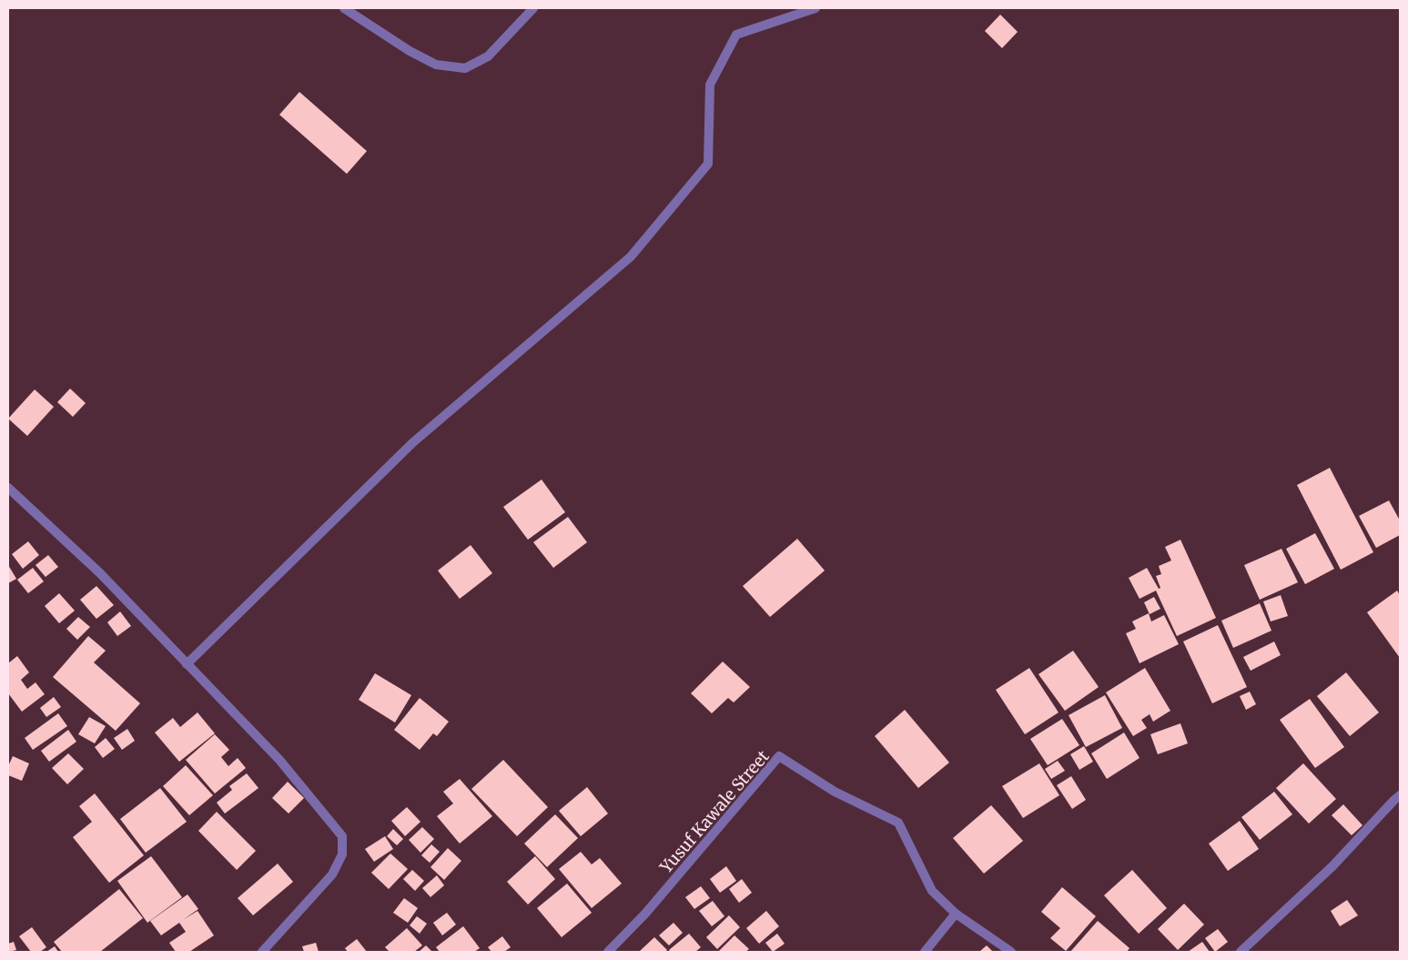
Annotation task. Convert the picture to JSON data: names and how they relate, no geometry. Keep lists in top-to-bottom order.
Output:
{
  "streets": {
    "street": ["Yusuf Kawale Street"]
  }
}
